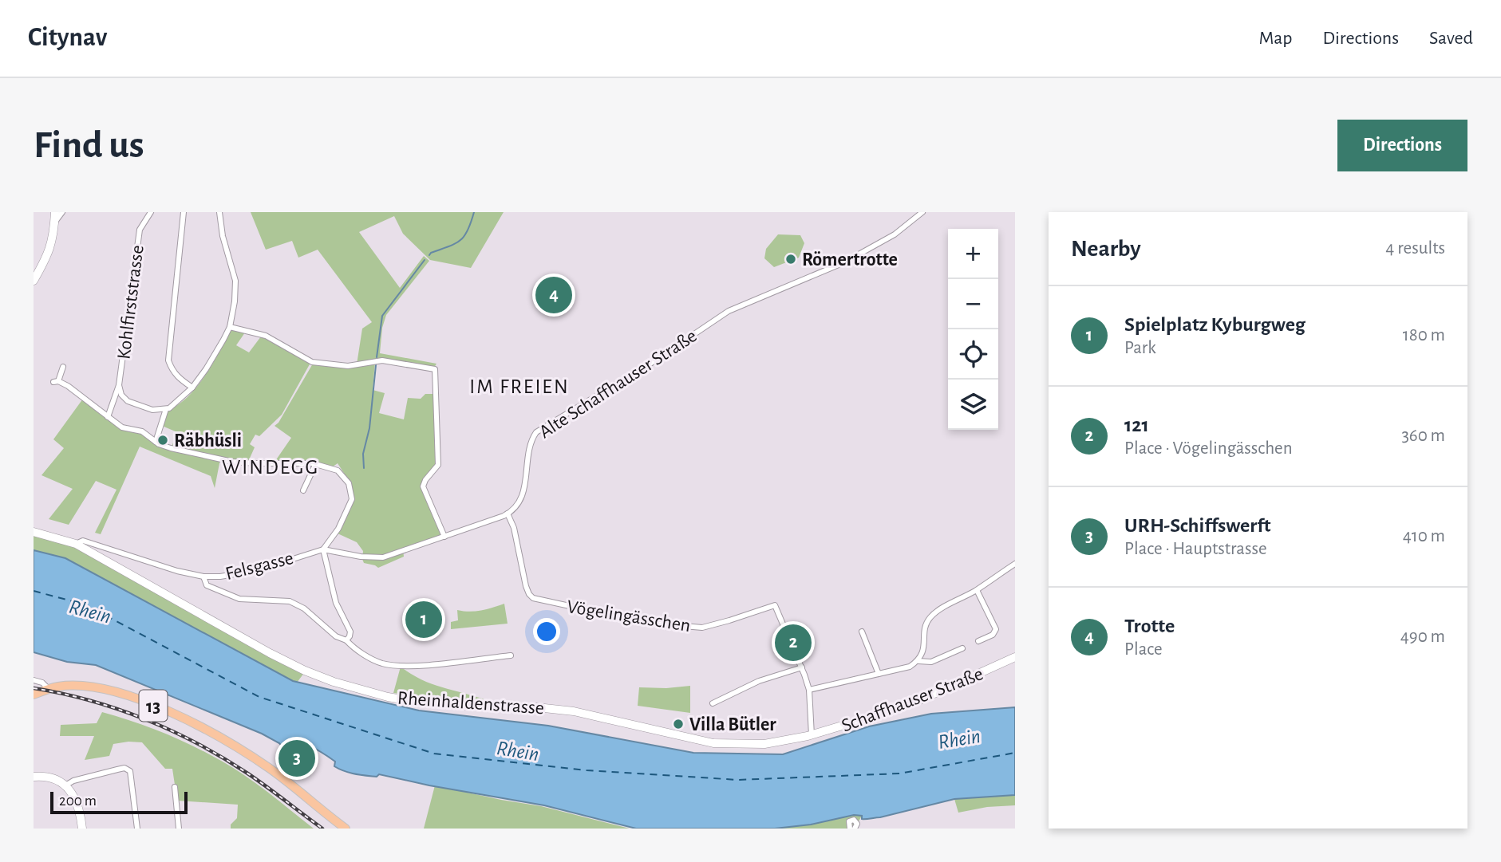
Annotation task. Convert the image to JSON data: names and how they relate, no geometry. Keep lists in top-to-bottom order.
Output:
{
  "streets": {
    "main road": ["Schaffhauser Straße", "Rheinhaldenstrasse", "13"],
    "street": [
      "Kohlfirststrasse",
      "Alte Schaffhauser Straße",
      "Felsgasse",
      "Vögelingässchen"
    ]
  },
  "crossings": [
    ["Alte Schaffhauser Straße", "Vögelingässchen"],
    ["Felsgasse", "Rheinhaldenstrasse"],
    ["Vögelingässchen", "Schaffhauser Straße"],
    ["Vögelingässchen", "Rheinhaldenstrasse"],
    ["Schaffhauser Straße", "Rheinhaldenstrasse"]
  ],
  "districts": ["IM FREIEN", "WINDEGG"],
  "water": ["Rhein"],
  "places": ["Römertrotte", "Räbhüsli", "Villa Bütler"],
  "scale_bar": "200 m",
  "page": {
    "header": "Citynav",
    "nav": ["Map", "Directions", "Saved"],
    "buttons": "Directions",
    "title": "Find us",
    "heading": ["Nearby", "4 results"],
    "map_buttons": ["+", "−"],
    "pins": [
      "4",
      "1",
      "2",
      "3"
    ],
    "list": [
      {
        "mark": "1",
        "name": "Spielplatz Kyburgweg",
        "note": "Park",
        "value": "180 m"
      },
      {
        "mark": "2",
        "name": "121",
        "note": "Place · Vögelingässchen",
        "value": "360 m"
      },
      {
        "mark": "3",
        "name": "URH-Schiffswerft",
        "note": "Place · Hauptstrasse",
        "value": "410 m"
      },
      {
        "mark": "4",
        "name": "Trotte",
        "note": "Place",
        "value": "490 m"
      }
    ],
    "scale": "200 m"
  }
}
